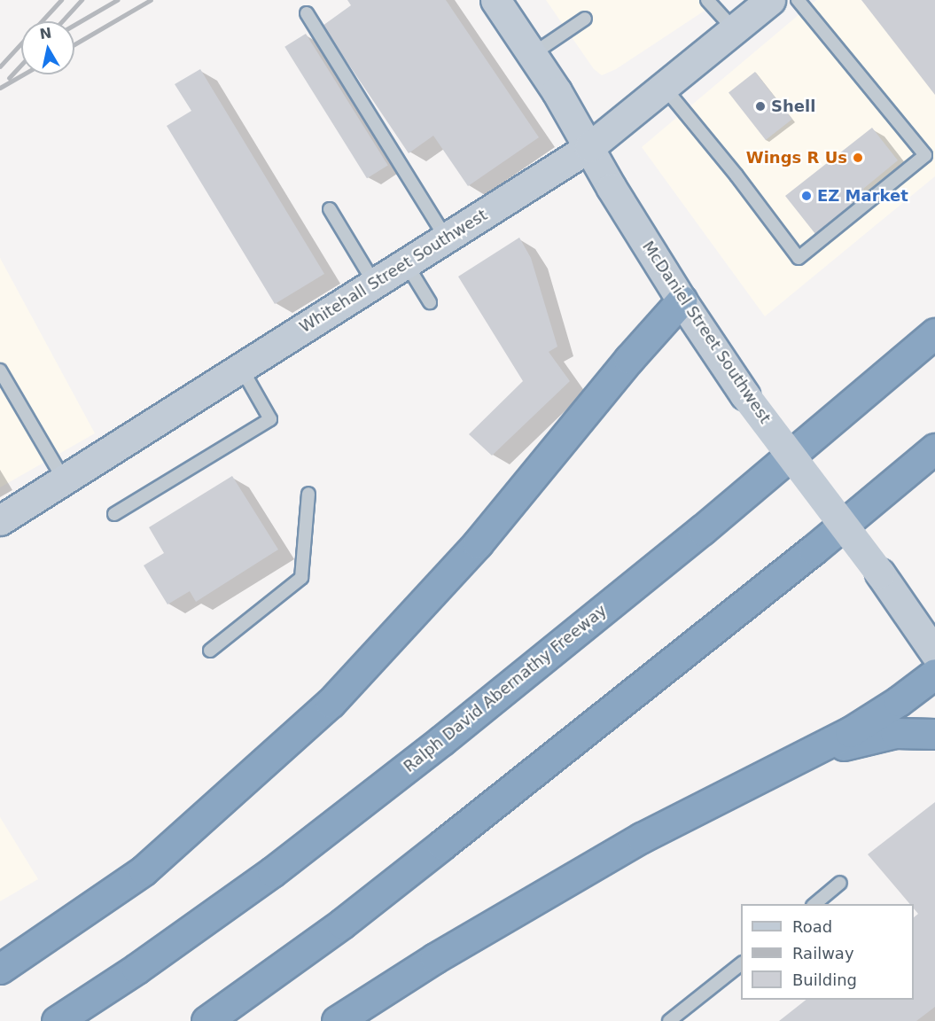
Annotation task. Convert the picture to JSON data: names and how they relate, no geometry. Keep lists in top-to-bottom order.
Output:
{
  "streets": {
    "highway": ["Ralph David Abernathy Freeway"],
    "main road": ["Whitehall Street Southwest", "McDaniel Street Southwest"]
  },
  "crossings": [
    ["Whitehall Street Southwest", "McDaniel Street Southwest"]
  ],
  "places": ["Shell", "Wings R Us", "EZ Market"],
  "legend": ["Road", "Railway", "Building"],
  "north": "top"
}
